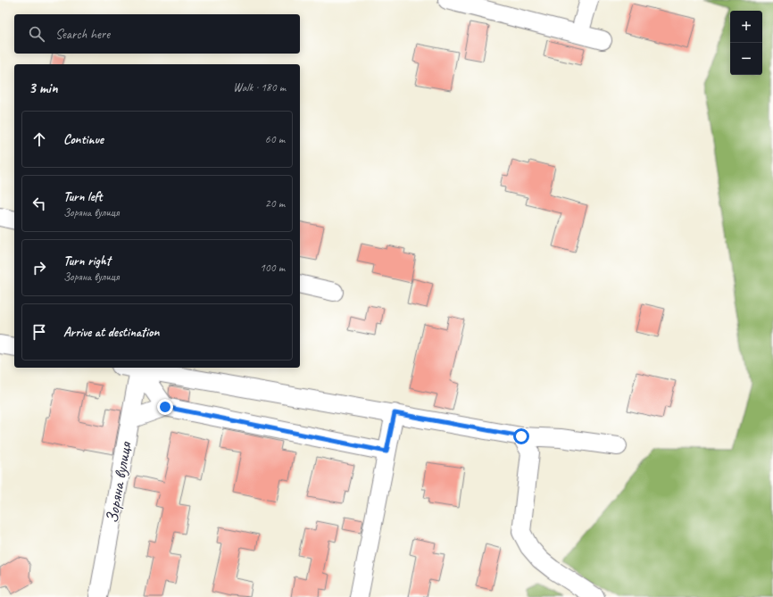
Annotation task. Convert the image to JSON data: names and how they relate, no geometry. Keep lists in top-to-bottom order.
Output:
{
  "streets": {
    "street": ["Зоряна вулиця"]
  },
  "page": {
    "map_buttons": ["+", "−"],
    "search": "Search here",
    "heading": ["3 min", "Walk · 180 m"],
    "list": [
      ["Continue", "60 m"],
      ["Turn left", "Зоряна вулиця", "20 m"],
      ["Turn right", "Зоряна вулиця", "100 m"],
      "Arrive at destination"
    ]
  }
}
